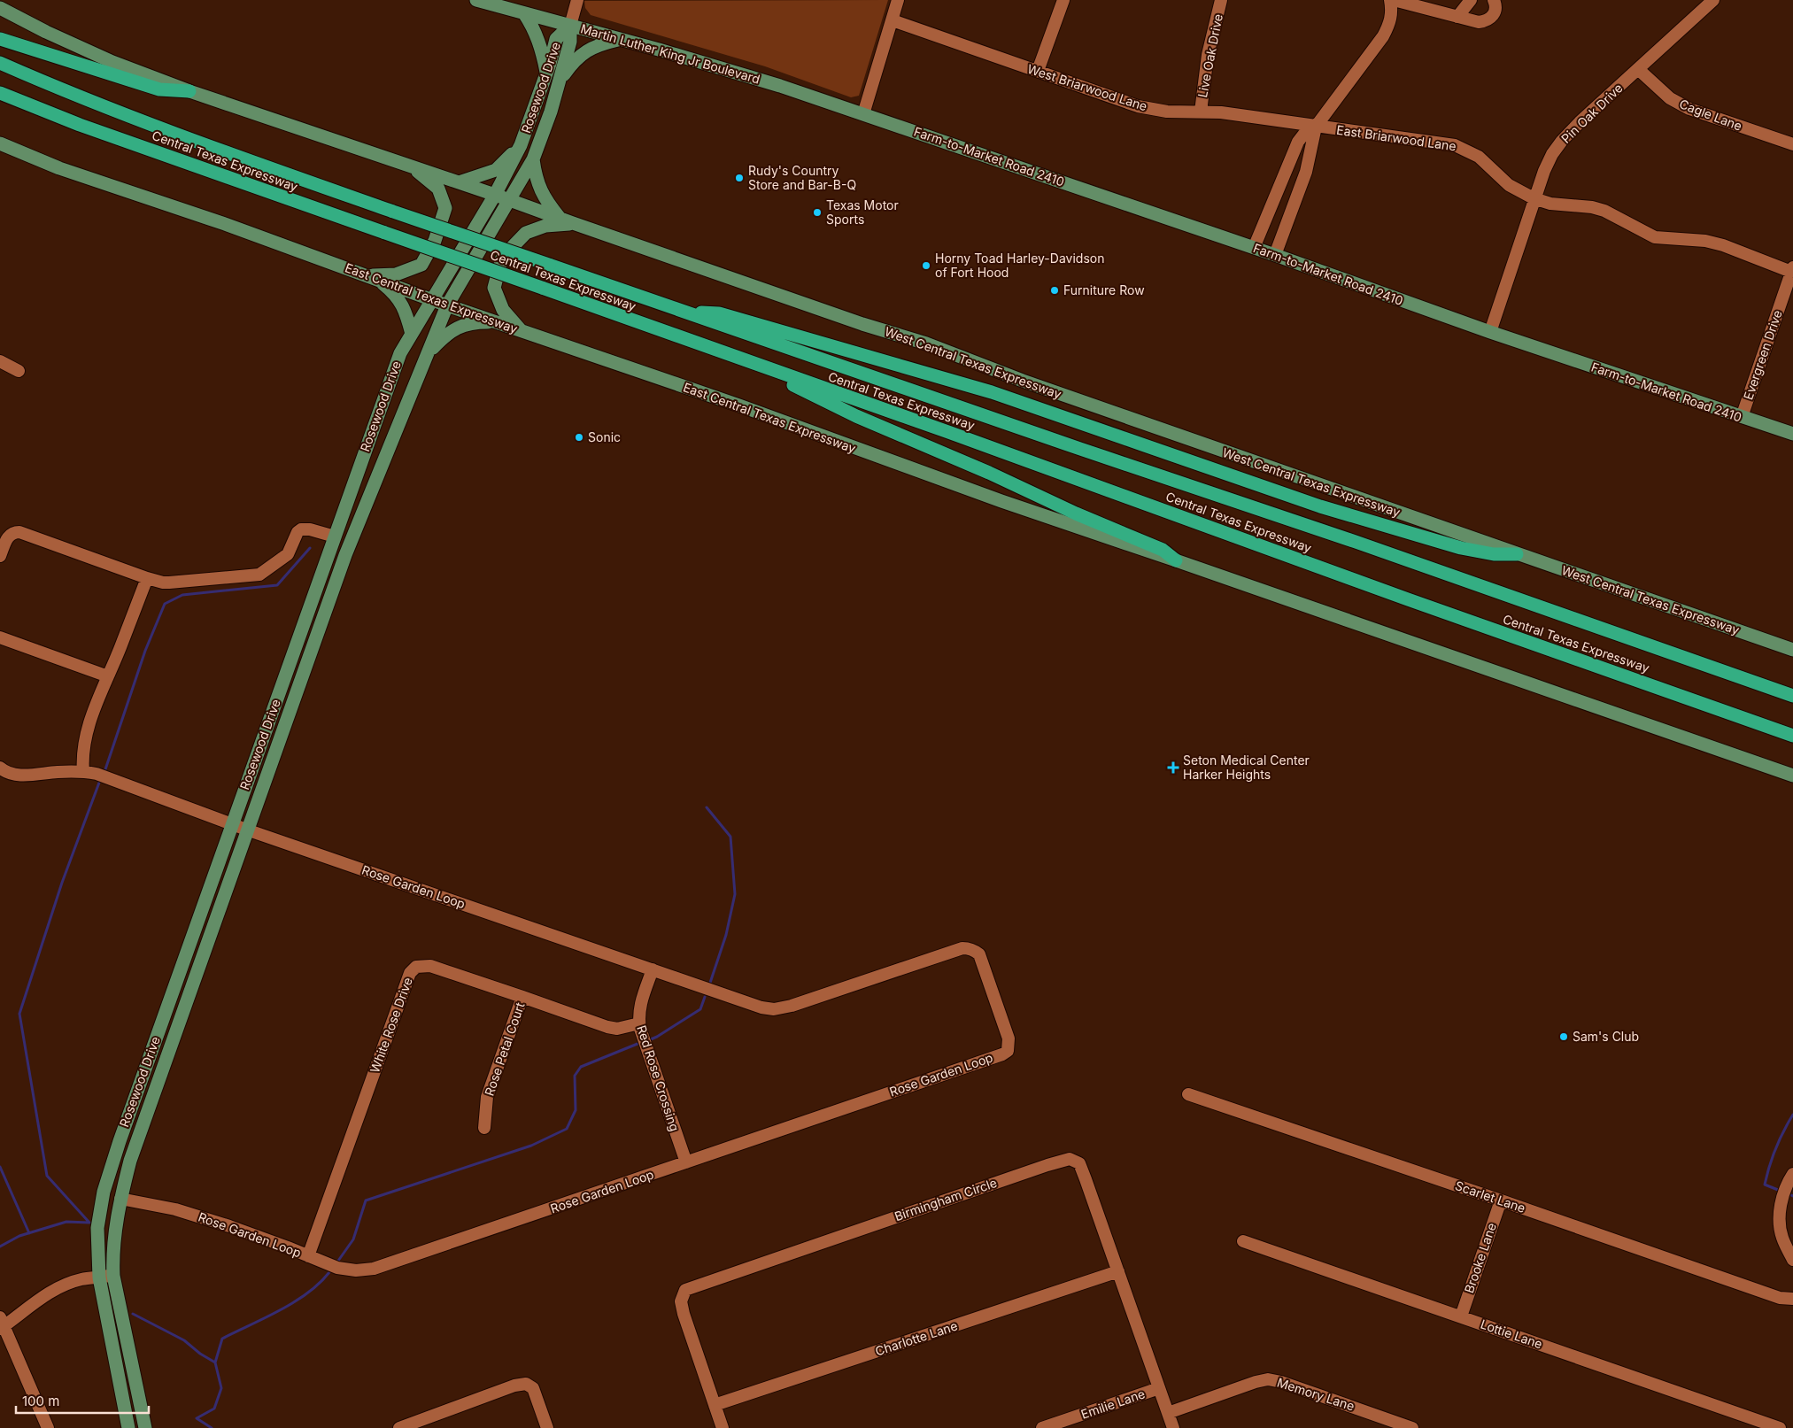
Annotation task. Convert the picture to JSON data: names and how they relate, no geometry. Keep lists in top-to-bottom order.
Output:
{
  "streets": {
    "highway": ["Central Texas Expressway"],
    "main road": [
      "Martin Luther King Jr Boulevard",
      "Rosewood Drive",
      "Farm-to-Market Road 2410",
      "East Central Texas Expressway",
      "West Central Texas Expressway"
    ],
    "street": [
      "Live Oak Drive",
      "West Briarwood Lane",
      "Pin Oak Drive",
      "Cagle Lane",
      "East Briarwood Lane",
      "Evergreen Drive",
      "Rose Garden Loop",
      "White Rose Drive",
      "Rose Petal Court",
      "Red Rose Crossing",
      "Scarlet Lane",
      "Birmingham Circle",
      "Brooke Lane",
      "Lottie Lane",
      "Charlotte Lane",
      "Memory Lane",
      "Emilie Lane"
    ]
  },
  "crossings": [
    ["Martin Luther King Jr Boulevard", "Rosewood Drive"],
    ["Martin Luther King Jr Boulevard", "Farm-to-Market Road 2410"],
    ["Live Oak Drive", "West Briarwood Lane"],
    ["Rosewood Drive", "East Central Texas Expressway"],
    ["Rosewood Drive", "Rose Garden Loop"],
    ["West Briarwood Lane", "East Briarwood Lane"],
    ["Pin Oak Drive", "Cagle Lane"],
    ["Pin Oak Drive", "East Briarwood Lane"],
    ["Pin Oak Drive", "Farm-to-Market Road 2410"],
    ["East Briarwood Lane", "Evergreen Drive"],
    ["Farm-to-Market Road 2410", "Evergreen Drive"],
    ["Rose Garden Loop", "White Rose Drive"],
    ["Rose Garden Loop", "Red Rose Crossing"],
    ["White Rose Drive", "Rose Petal Court"],
    ["White Rose Drive", "Red Rose Crossing"],
    ["Scarlet Lane", "Brooke Lane"],
    ["Birmingham Circle", "Charlotte Lane"],
    ["Birmingham Circle", "Memory Lane"],
    ["Birmingham Circle", "Emilie Lane"],
    ["Brooke Lane", "Lottie Lane"]
  ],
  "places": {
    "other": [
      "Rudy's Country Store and Bar-B-Q",
      "Texas Motor Sports",
      "Horny Toad Harley-Davidson of Fort Hood",
      "Furniture Row",
      "Sonic",
      "Sam's Club"
    ],
    "health": ["Seton Medical Center Harker Heights"]
  },
  "scale_bar": "100 m"
}
